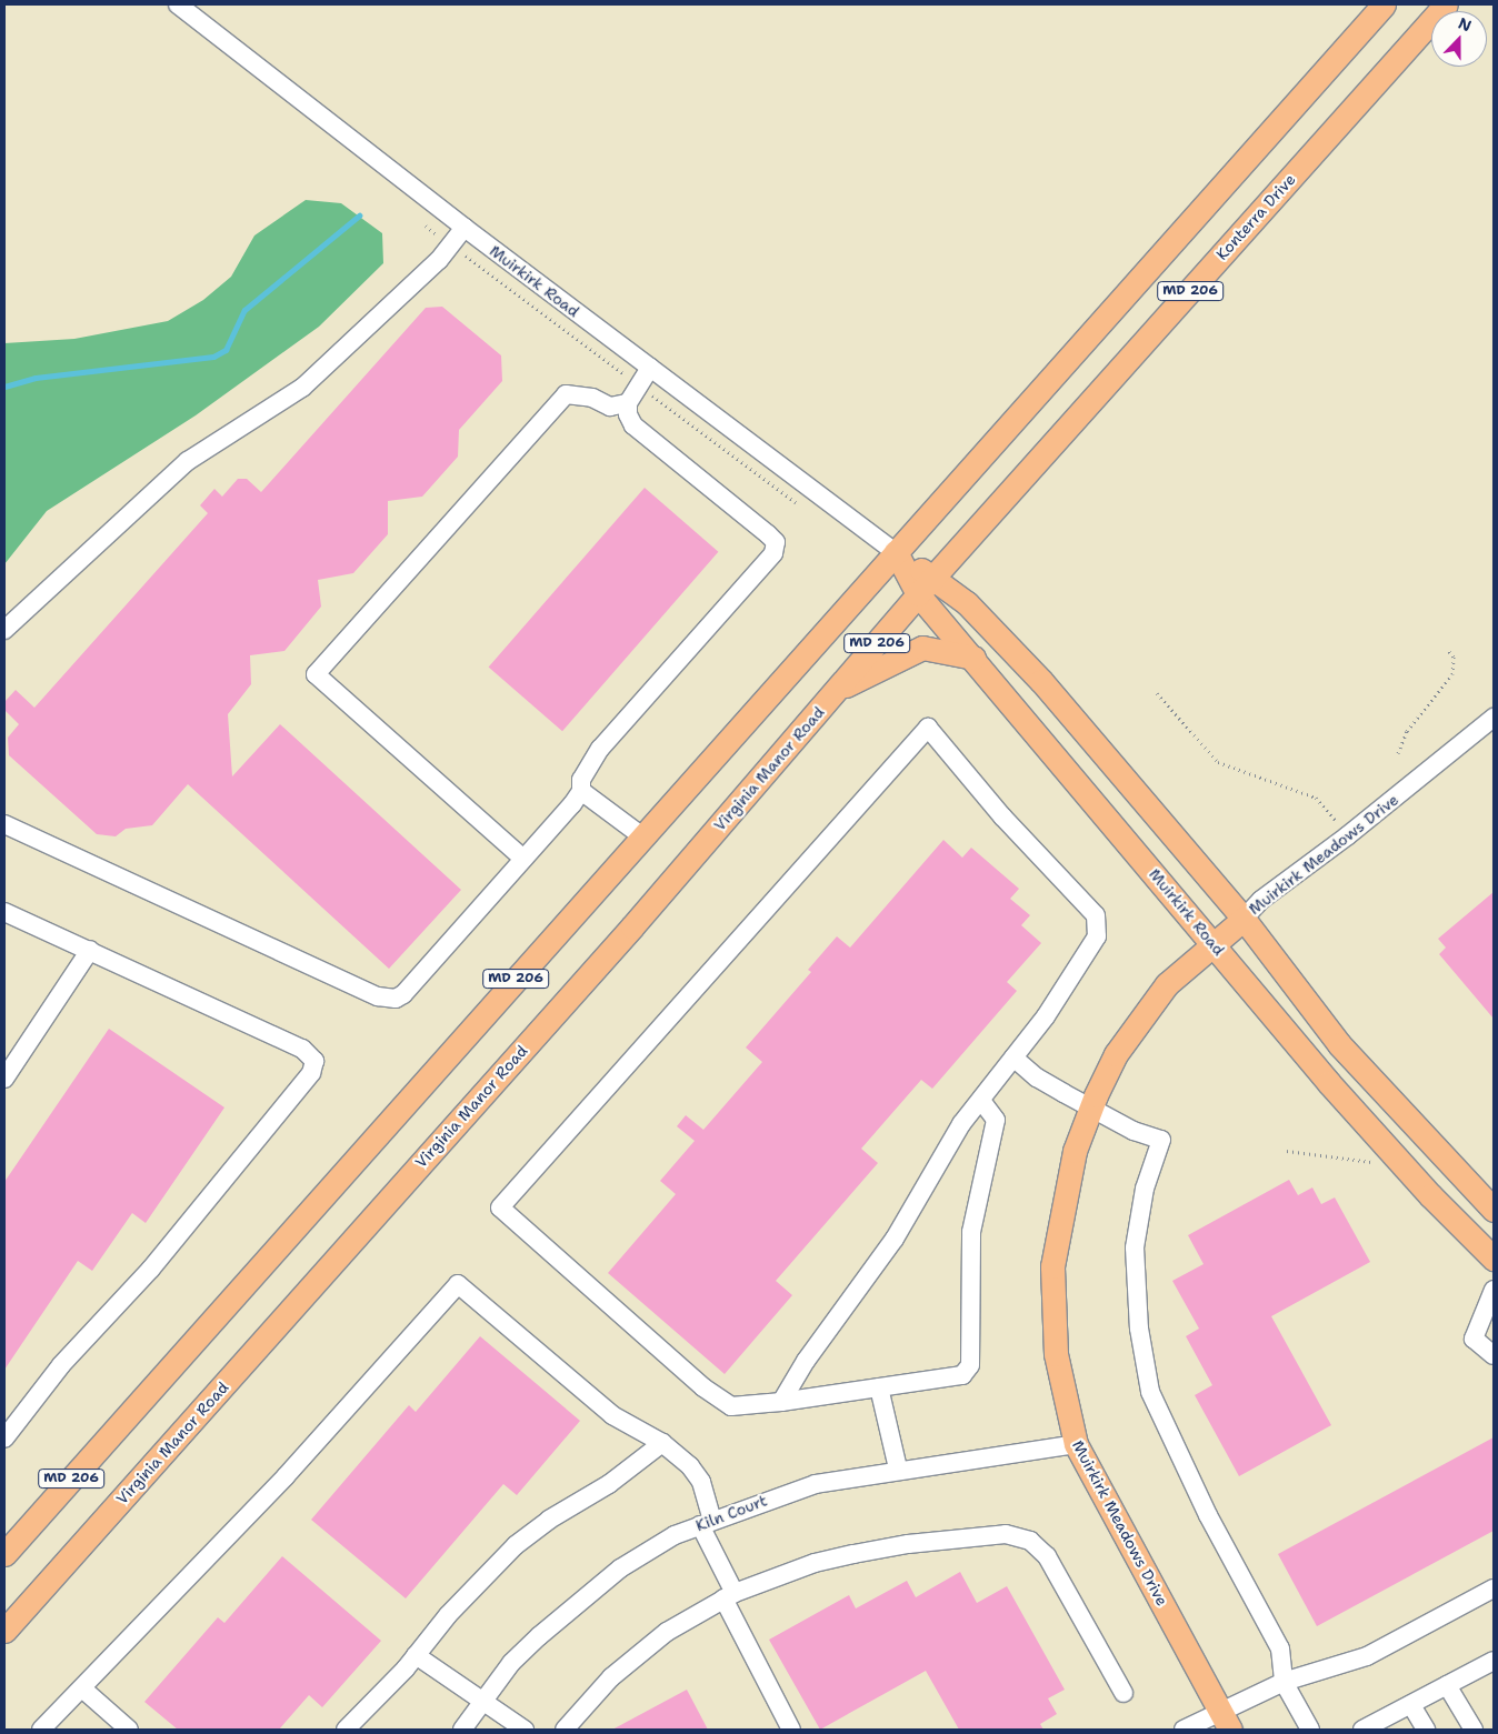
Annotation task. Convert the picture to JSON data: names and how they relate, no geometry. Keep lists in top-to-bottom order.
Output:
{
  "streets": {
    "main road": [
      "Konterra Drive",
      "Muirkirk Road",
      "MD 206",
      "Virginia Manor Road",
      "Muirkirk Meadows Drive"
    ],
    "street": ["Kiln Court"]
  },
  "crossings": [
    ["Konterra Drive", "Muirkirk Road"],
    ["Konterra Drive", "Virginia Manor Road"],
    ["Muirkirk Road", "MD 206"],
    ["Muirkirk Road", "Virginia Manor Road"],
    ["Muirkirk Road", "Muirkirk Meadows Drive"],
    ["Muirkirk Meadows Drive", "Kiln Court"]
  ],
  "north": "top"
}
